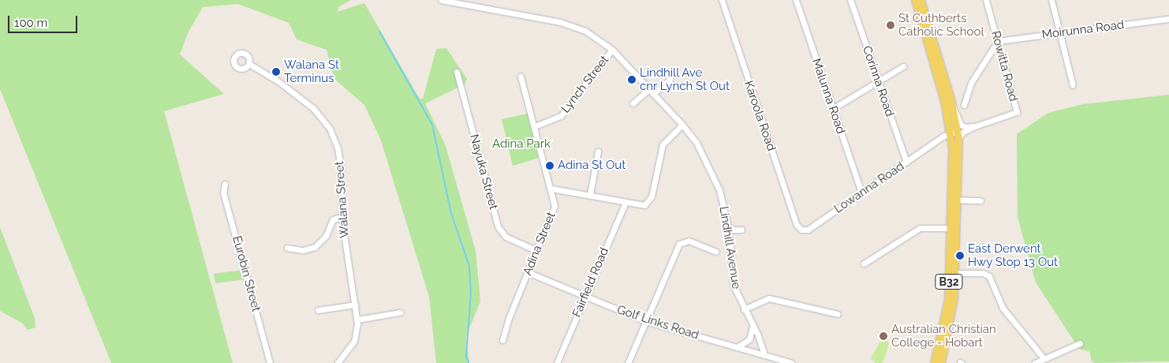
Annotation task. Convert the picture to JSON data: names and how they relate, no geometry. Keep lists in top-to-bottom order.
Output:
{
  "streets": {
    "main road": ["B32"],
    "street": [
      "Moirunna Road",
      "Rowitta Road",
      "Corinna Road",
      "Lynch Street",
      "Malunna Road",
      "Karoola Road",
      "Nayuka Street",
      "Lowanna Road",
      "Walana Street",
      "Adina Street",
      "Lindhill Avenue",
      "Eurobin Street",
      "Fairfield Road",
      "Golf Links Road"
    ]
  },
  "crossings": [
    ["Moirunna Road", "Rowitta Road"],
    ["Rowitta Road", "Lowanna Road"],
    ["Rowitta Road", "B32"],
    ["Corinna Road", "Lowanna Road"],
    ["Lynch Street", "Adina Street"],
    ["Lynch Street", "Lindhill Avenue"],
    ["Malunna Road", "Lowanna Road"],
    ["Karoola Road", "Lowanna Road"],
    ["Nayuka Street", "Adina Street"],
    ["Lowanna Road", "B32"],
    ["Adina Street", "Golf Links Road"],
    ["Lindhill Avenue", "Golf Links Road"],
    ["Fairfield Road", "Golf Links Road"]
  ],
  "parks": ["Adina Park"],
  "places": [
    "St Cuthberts Catholic School",
    "Walana St Terminus",
    "Lindhill Ave cnr Lynch St Out",
    "Adina St Out",
    "East Derwent Hwy Stop 13 Out",
    "Australian Christian College - Hobart"
  ],
  "scale_bar": "100 m"
}
